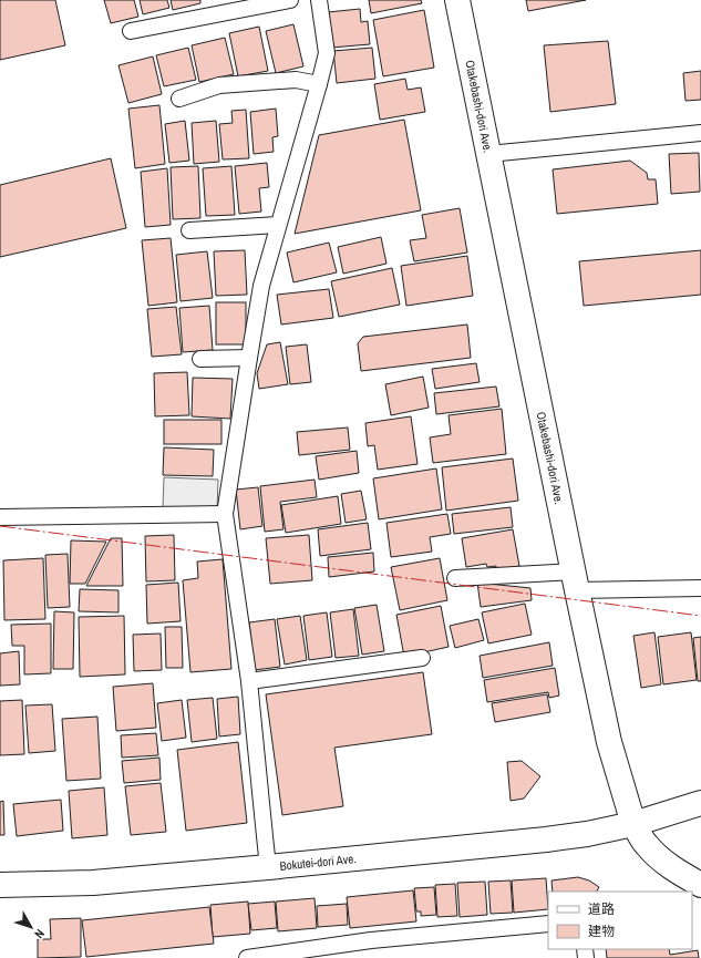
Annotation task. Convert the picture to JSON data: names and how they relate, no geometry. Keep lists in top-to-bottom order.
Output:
{
  "streets": {
    "main road": ["Otakebashi-dori Ave.", "Bokutei-dori Ave."]
  },
  "crossings": [
    ["Otakebashi-dori Ave.", "Bokutei-dori Ave."]
  ],
  "legend": ["道路", "建物"],
  "north": "bottom right"
}
